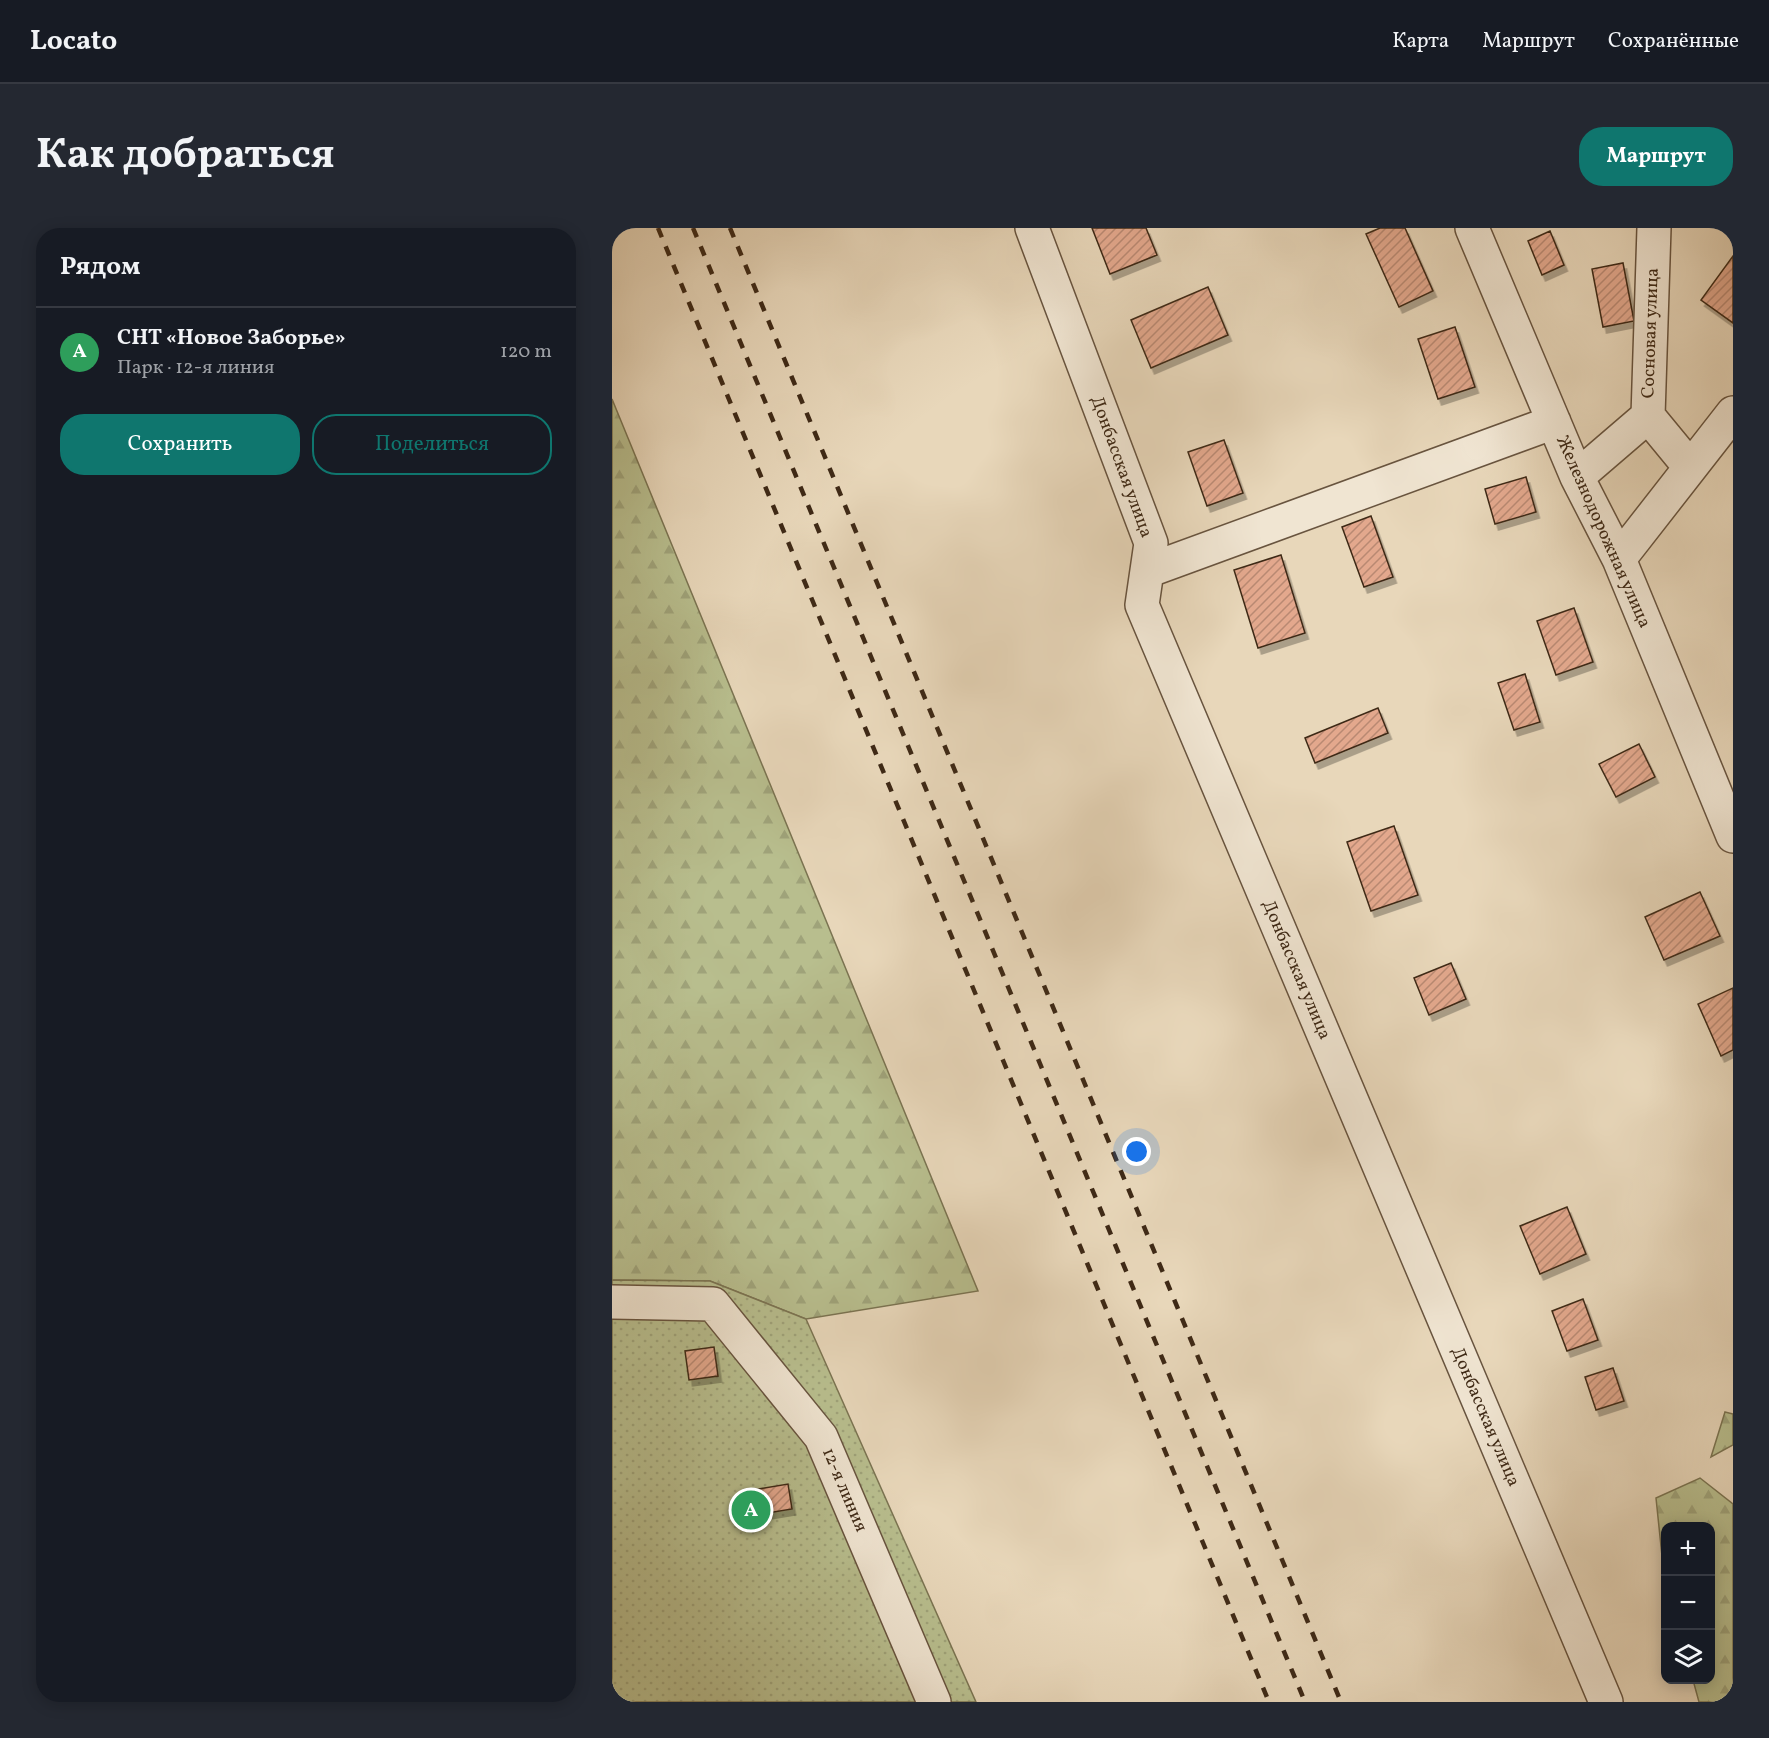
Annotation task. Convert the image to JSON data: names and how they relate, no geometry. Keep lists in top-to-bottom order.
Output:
{
  "streets": {
    "street": [
      "Сосновая улица",
      "Донбасская улица",
      "Железнодорожная улица",
      "12-я линия"
    ]
  },
  "crossings": [
    ["Сосновая улица", "Железнодорожная улица"]
  ],
  "page": {
    "header": "Locato",
    "nav": ["Карта", "Маршрут", "Сохранённые"],
    "title": "Как добраться",
    "buttons": [
      "Маршрут",
      ["Сохранить", "Поделиться"]
    ],
    "heading": "Рядом",
    "list": [
      {
        "mark": "A",
        "name": "СНТ «Новое Заборье»",
        "note": "Парк · 12-я линия",
        "value": "120 m"
      }
    ],
    "pins": "A",
    "map_buttons": ["+", "−"]
  }
}
